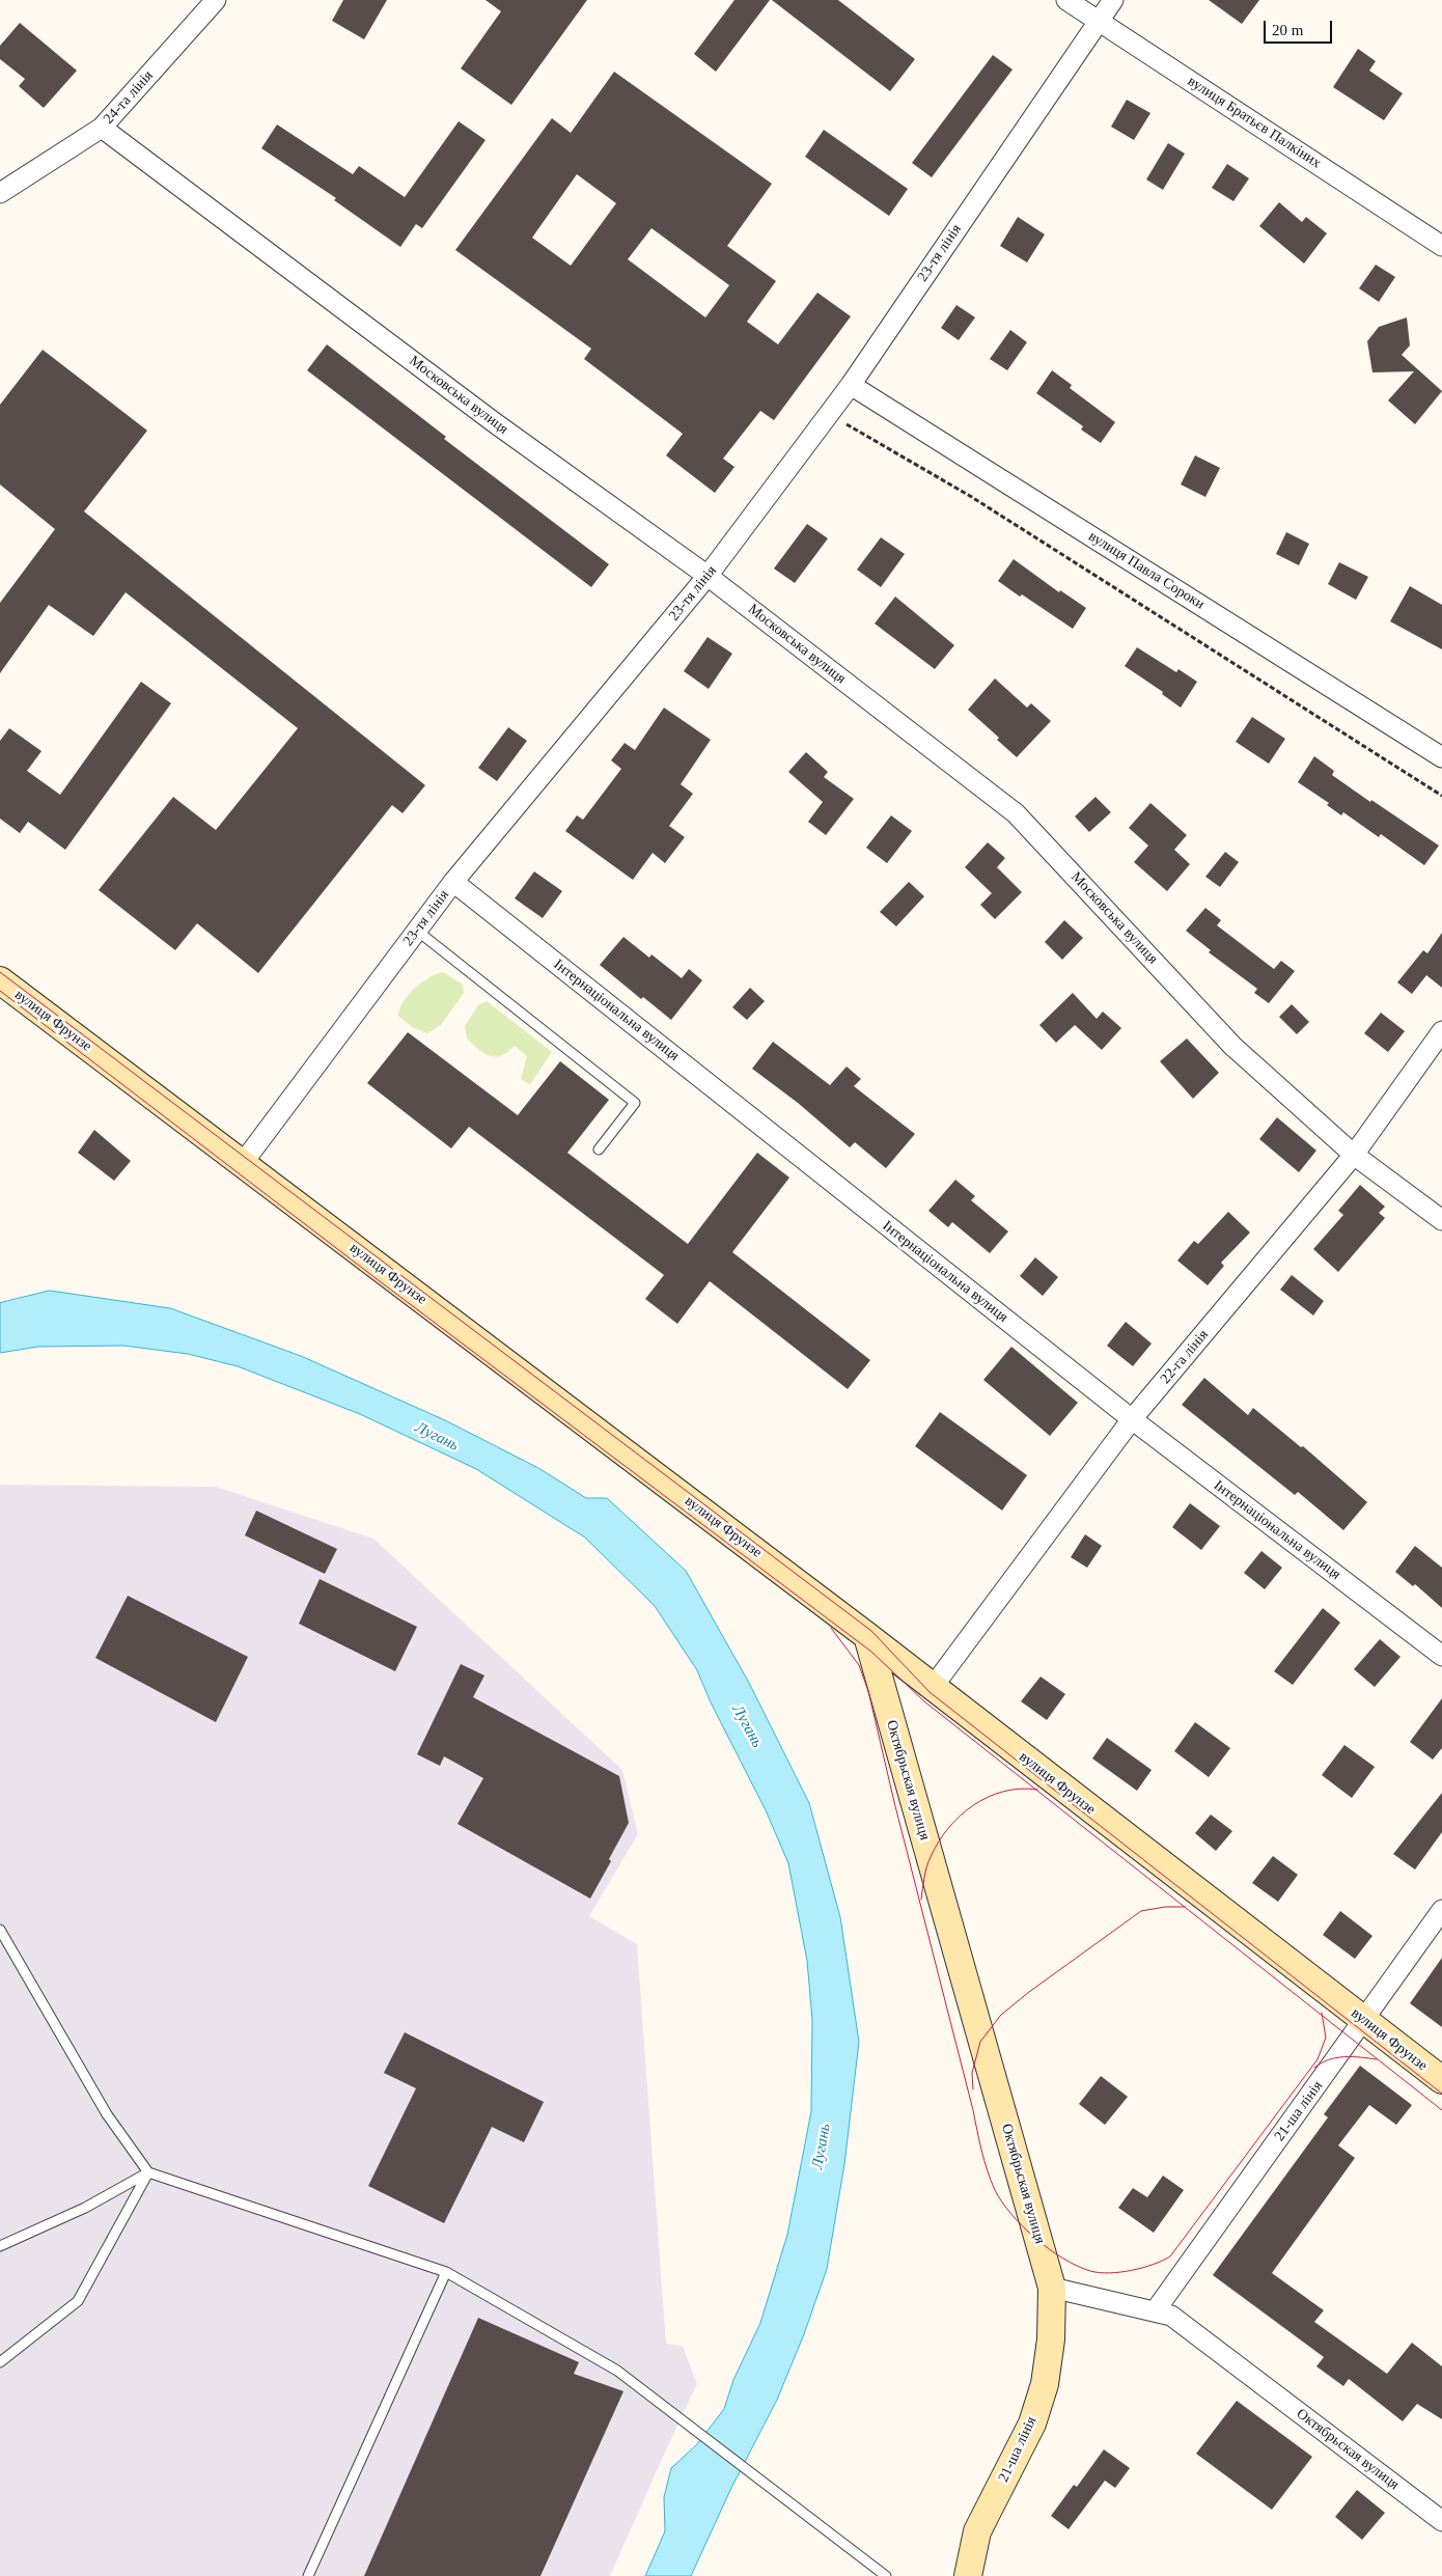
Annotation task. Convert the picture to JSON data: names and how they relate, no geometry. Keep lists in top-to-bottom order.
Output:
{
  "streets": {
    "street": [
      "24-та лінія",
      "вулиця Братьєв Палкіних",
      "23-тя лінія",
      "Московська вулиця",
      "вулиця Павла Сороки",
      "Інтернаціональна вулиця",
      "вулиця Фрунзе",
      "22-га лінія",
      "Октябрьская вулиця",
      "21-ша лінія"
    ]
  },
  "crossings": [
    ["24-та лінія", "Московська вулиця"],
    ["вулиця Братьєв Палкіних", "23-тя лінія"],
    ["23-тя лінія", "Московська вулиця"],
    ["23-тя лінія", "вулиця Павла Сороки"],
    ["23-тя лінія", "Інтернаціональна вулиця"],
    ["23-тя лінія", "вулиця Фрунзе"],
    ["Московська вулиця", "22-га лінія"],
    ["Інтернаціональна вулиця", "22-га лінія"],
    ["вулиця Фрунзе", "22-га лінія"],
    ["вулиця Фрунзе", "Октябрьская вулиця"],
    ["вулиця Фрунзе", "21-ша лінія"],
    ["Октябрьская вулиця", "21-ша лінія"]
  ],
  "water": ["Лугань"],
  "scale_bar": "20 m"
}
